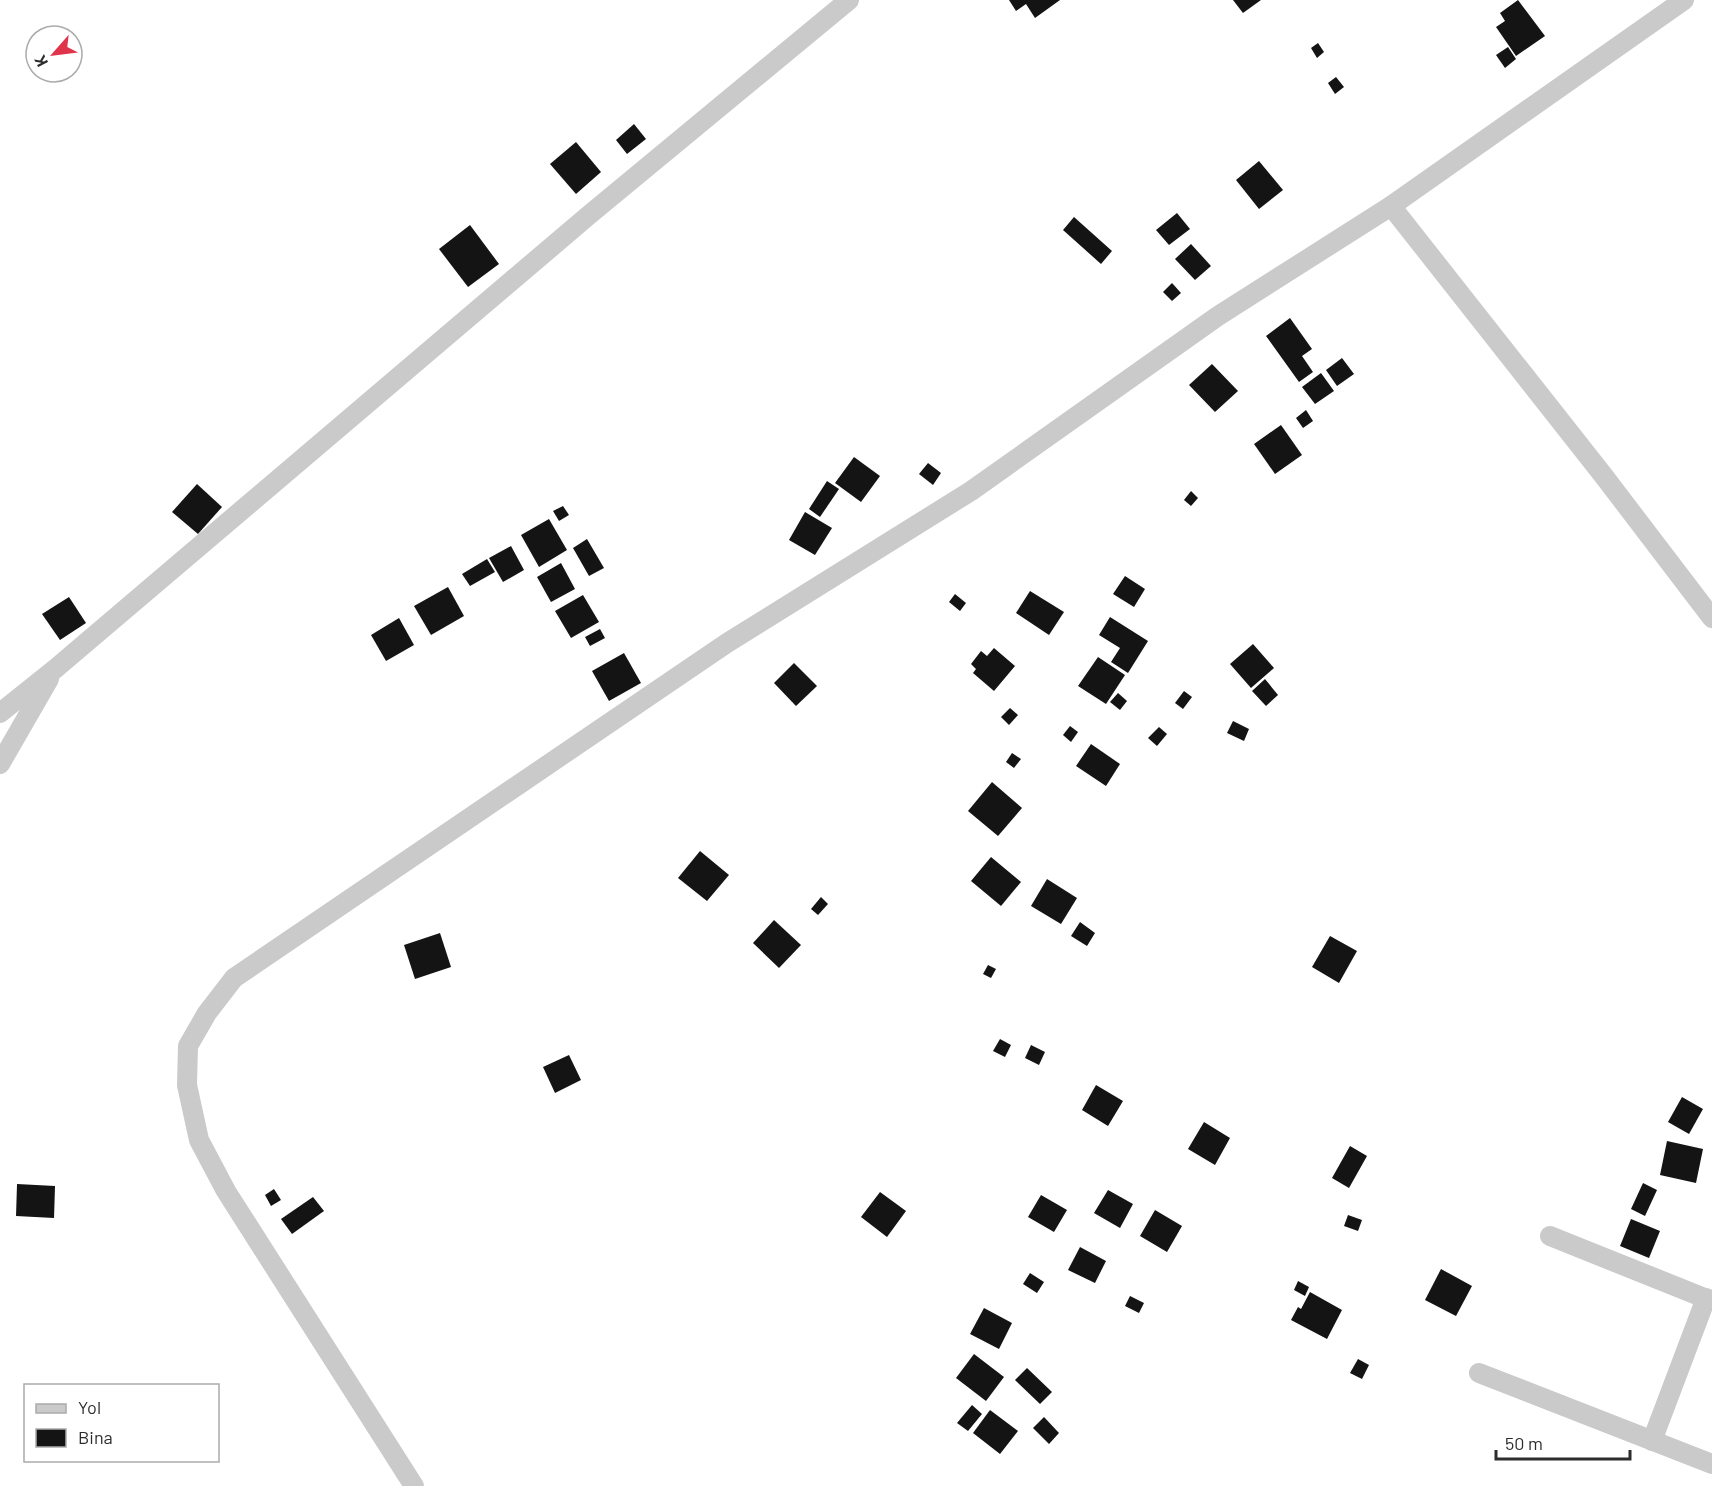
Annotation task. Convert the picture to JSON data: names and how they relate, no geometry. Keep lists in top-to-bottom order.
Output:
{
  "legend": ["Yol", "Bina"],
  "scale_bar": "50 m",
  "north": "bottom left"
}
